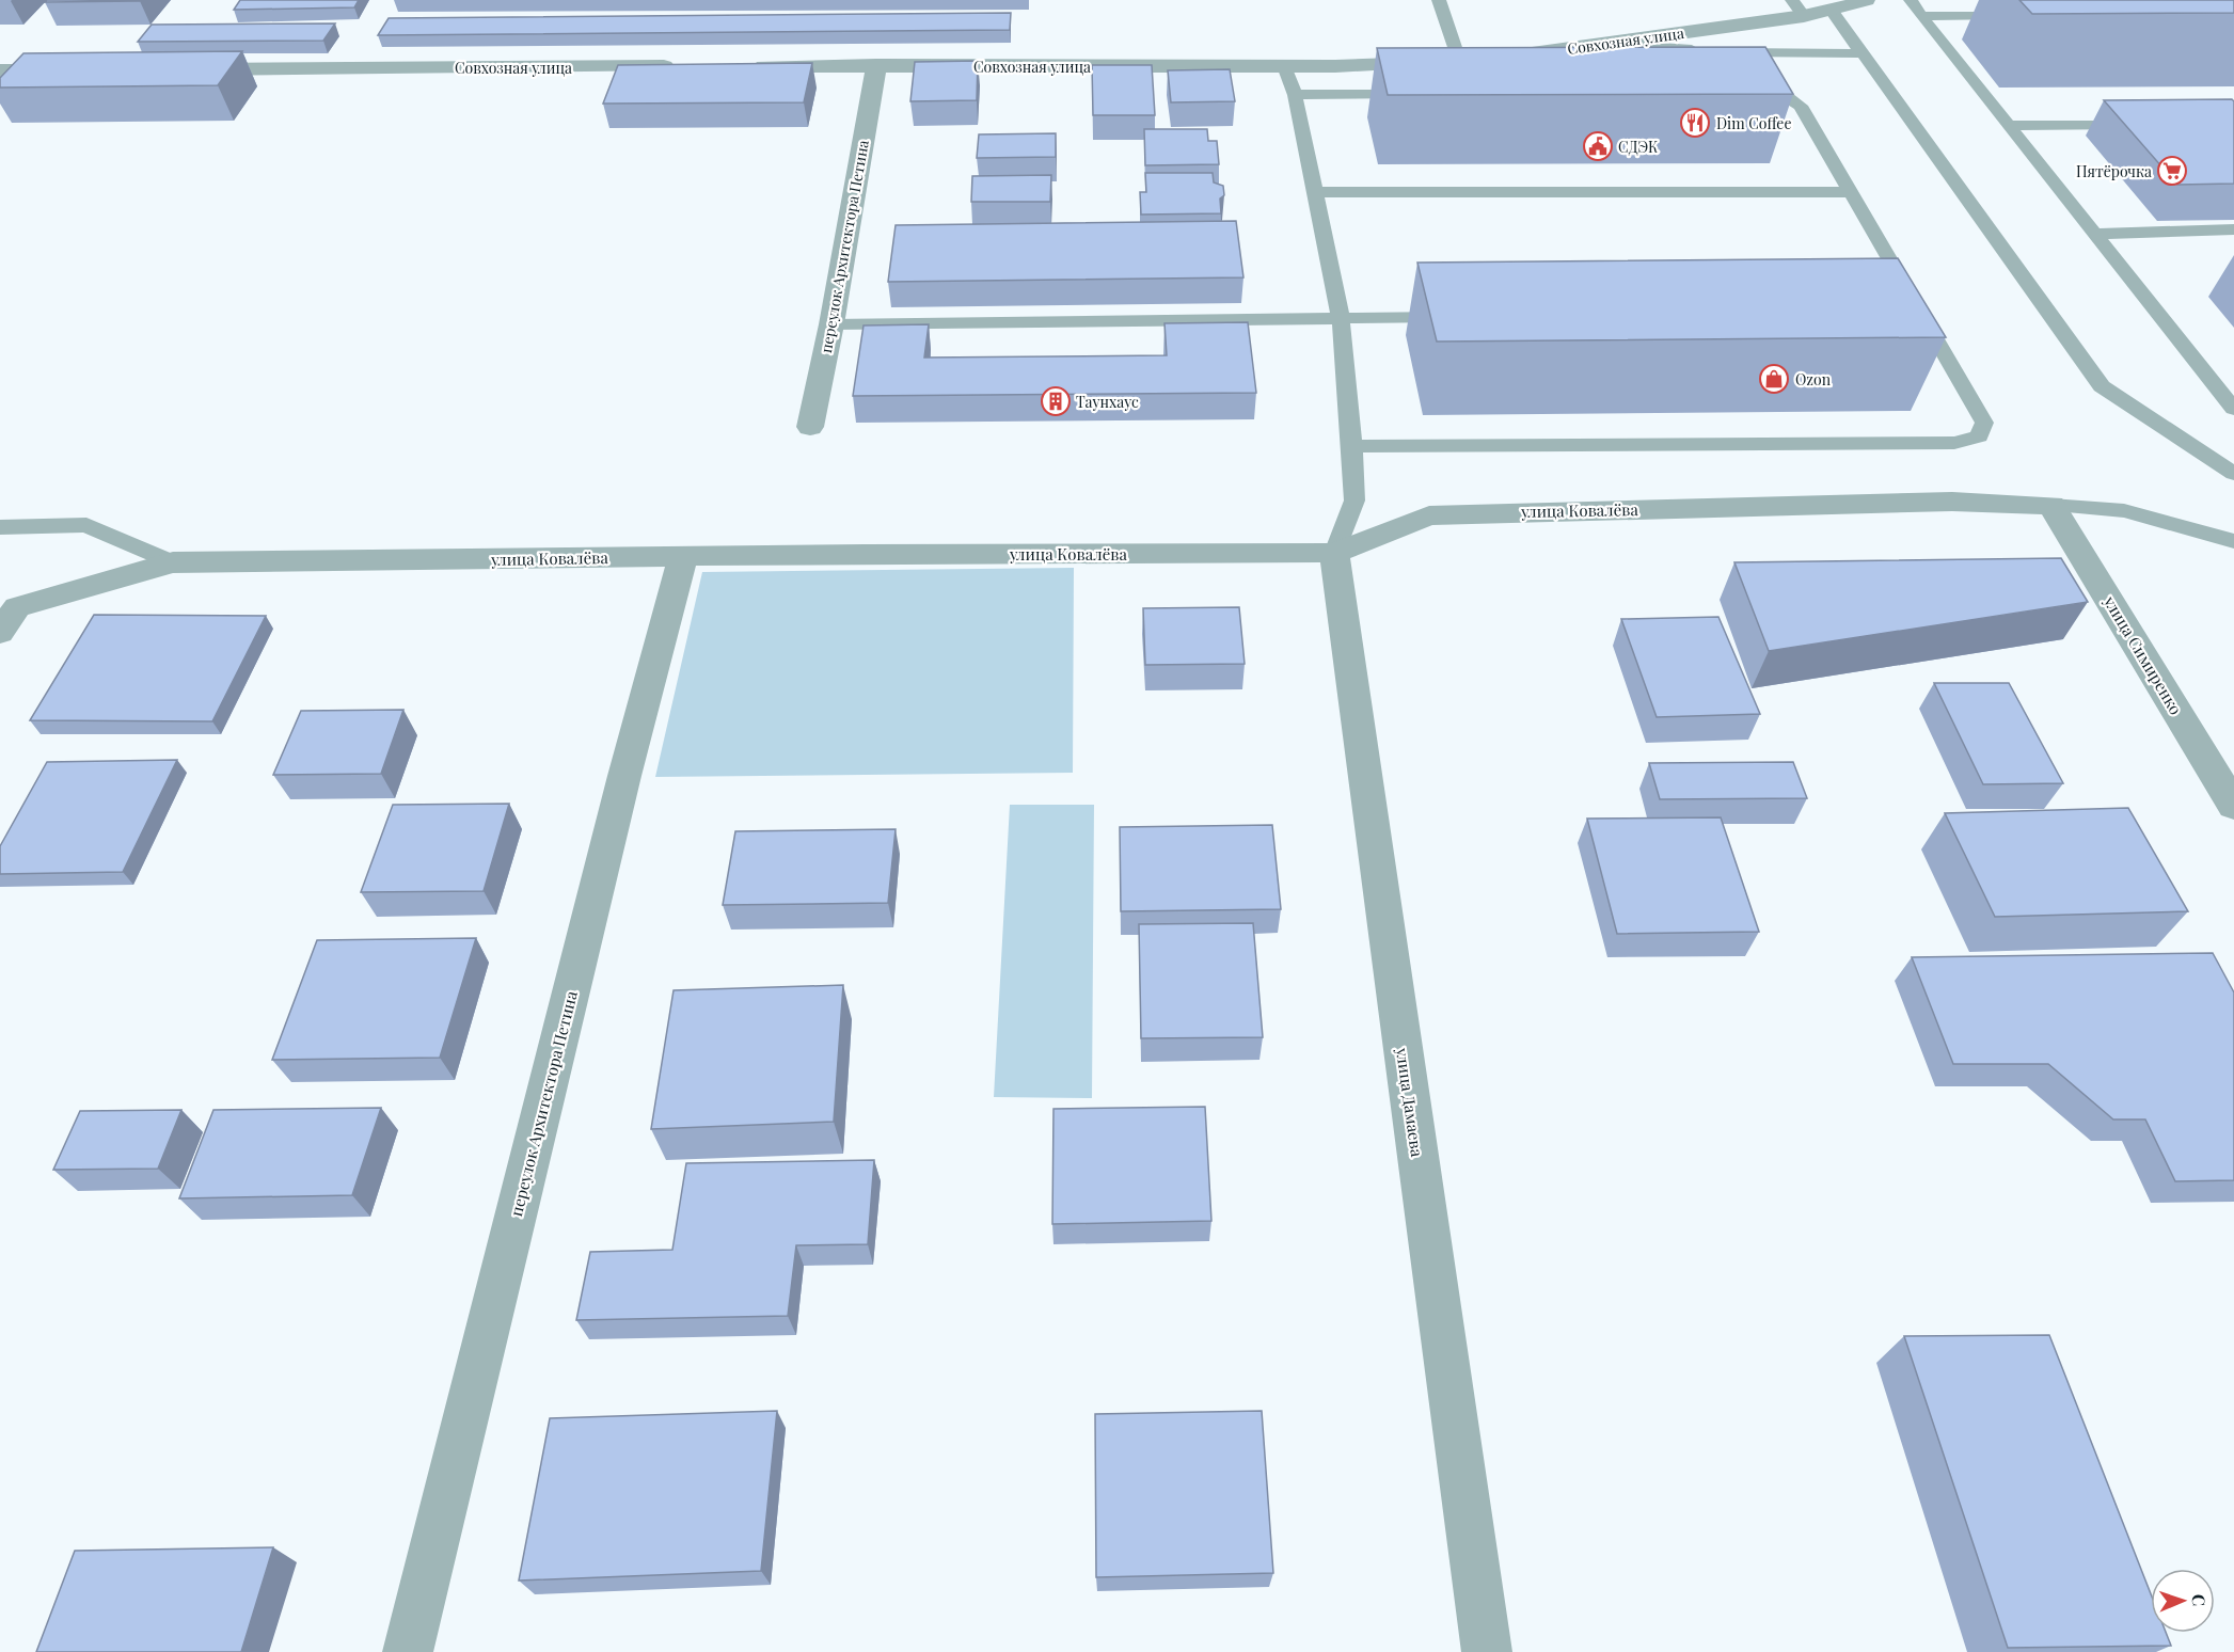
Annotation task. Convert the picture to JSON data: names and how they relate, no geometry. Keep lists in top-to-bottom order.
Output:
{
  "streets": {
    "street": [
      "Совхозная улица",
      "переулок Архитектора Петина",
      "улица Ковалёва",
      "улица Симиренко",
      "улица Дамаева"
    ]
  },
  "crossings": [
    ["Совхозная улица", "переулок Архитектора Петина"],
    ["переулок Архитектора Петина", "улица Ковалёва"],
    ["улица Ковалёва", "улица Симиренко"],
    ["улица Ковалёва", "улица Дамаева"]
  ],
  "places": {
    "restaurant": ["Dim Coffee"],
    "public building": ["СДЭК"],
    "supermarket": ["Пятёрочка"],
    "shop": ["Ozon"],
    "building": ["Таунхаус"]
  },
  "north": "right"
}
